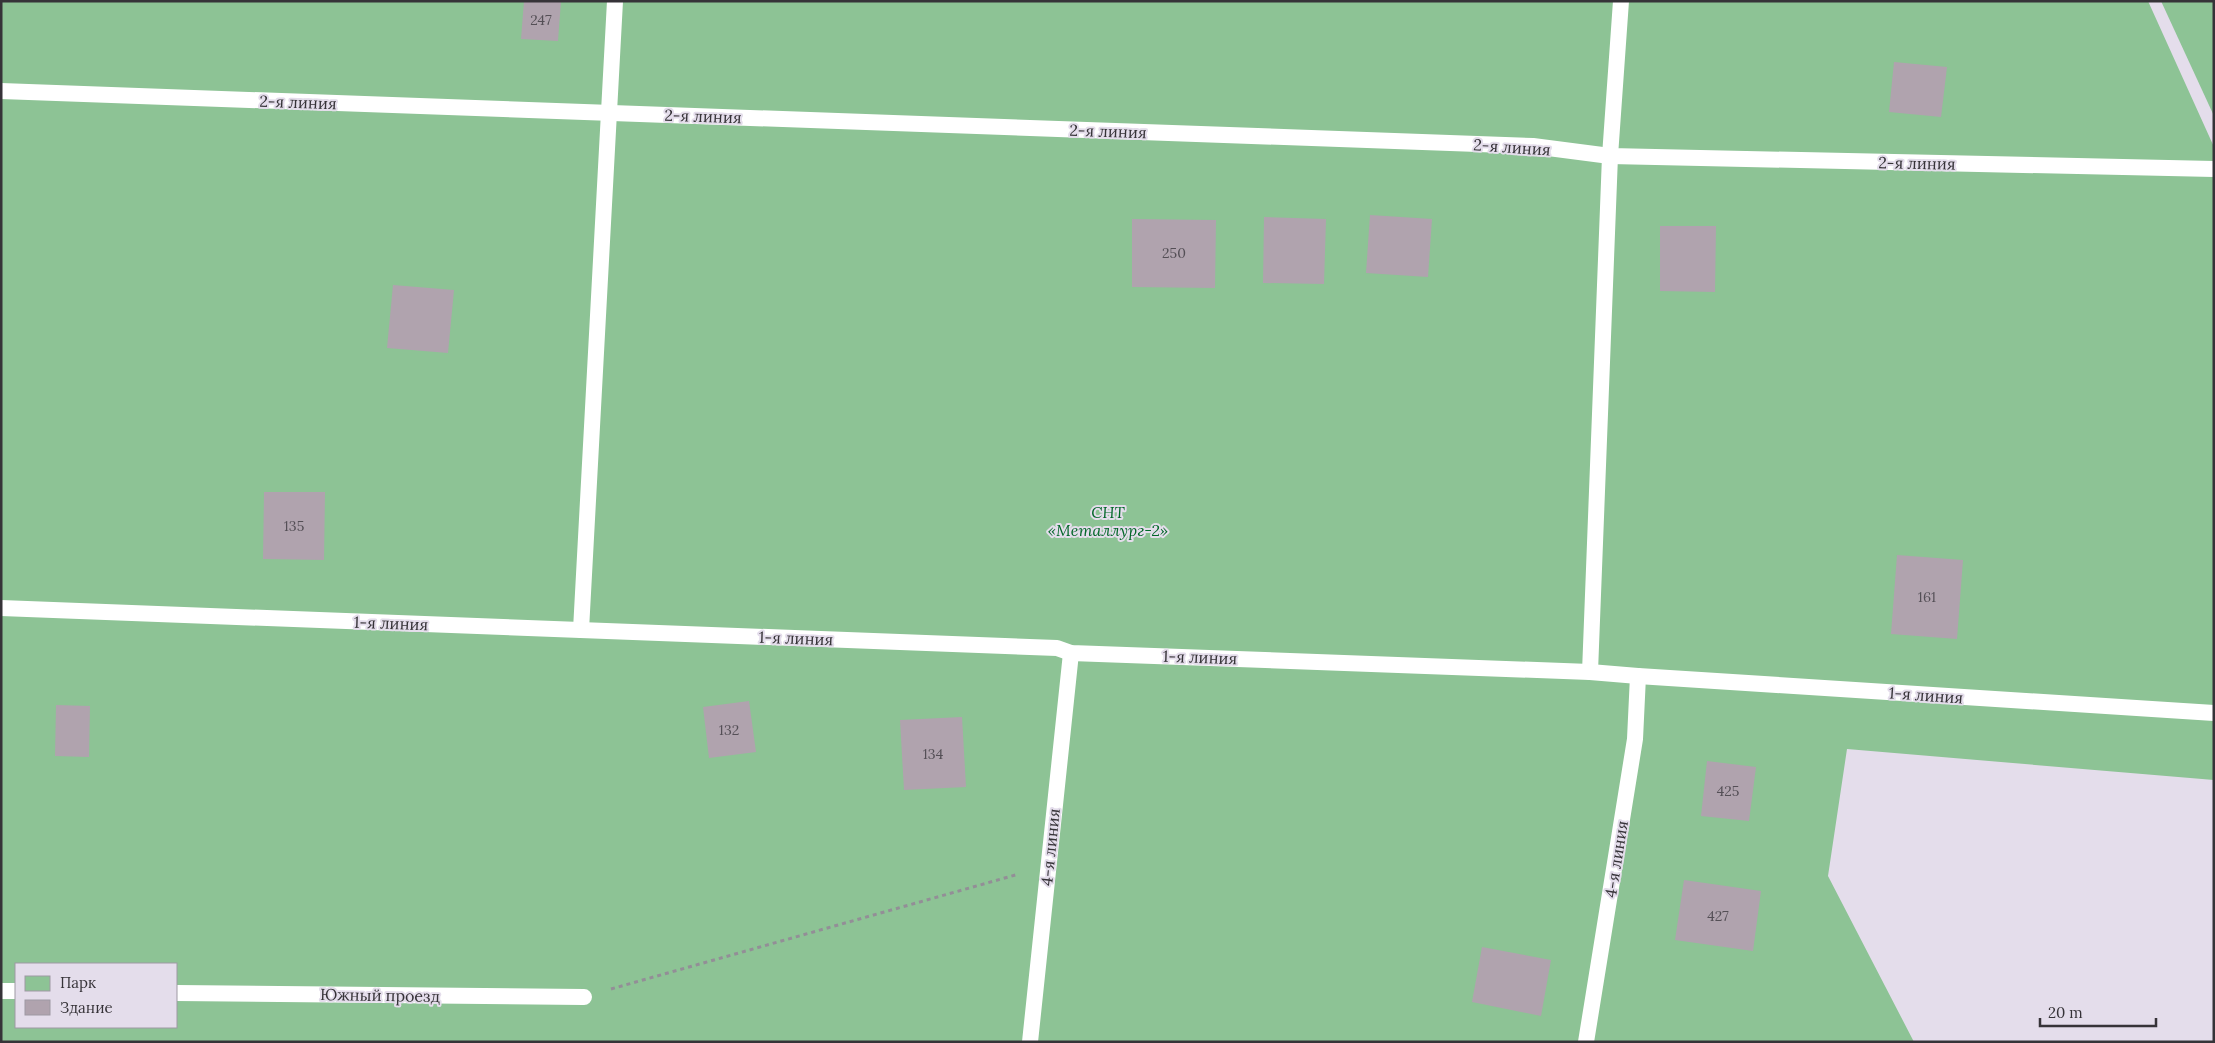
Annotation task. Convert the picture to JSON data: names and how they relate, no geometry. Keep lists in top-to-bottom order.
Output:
{
  "streets": {
    "lane": [
      "2-я линия",
      "1-я линия",
      "4-я линия",
      "Южный проезд"
    ]
  },
  "crossings": [
    ["1-я линия", "4-я линия"]
  ],
  "parks": ["СНТ «Металлург-2»"],
  "house_numbers": [
    "247",
    "250",
    "135",
    "161",
    "132",
    "134",
    "425",
    "427"
  ],
  "legend": ["Парк", "Здание"],
  "scale_bar": "20 m"
}
